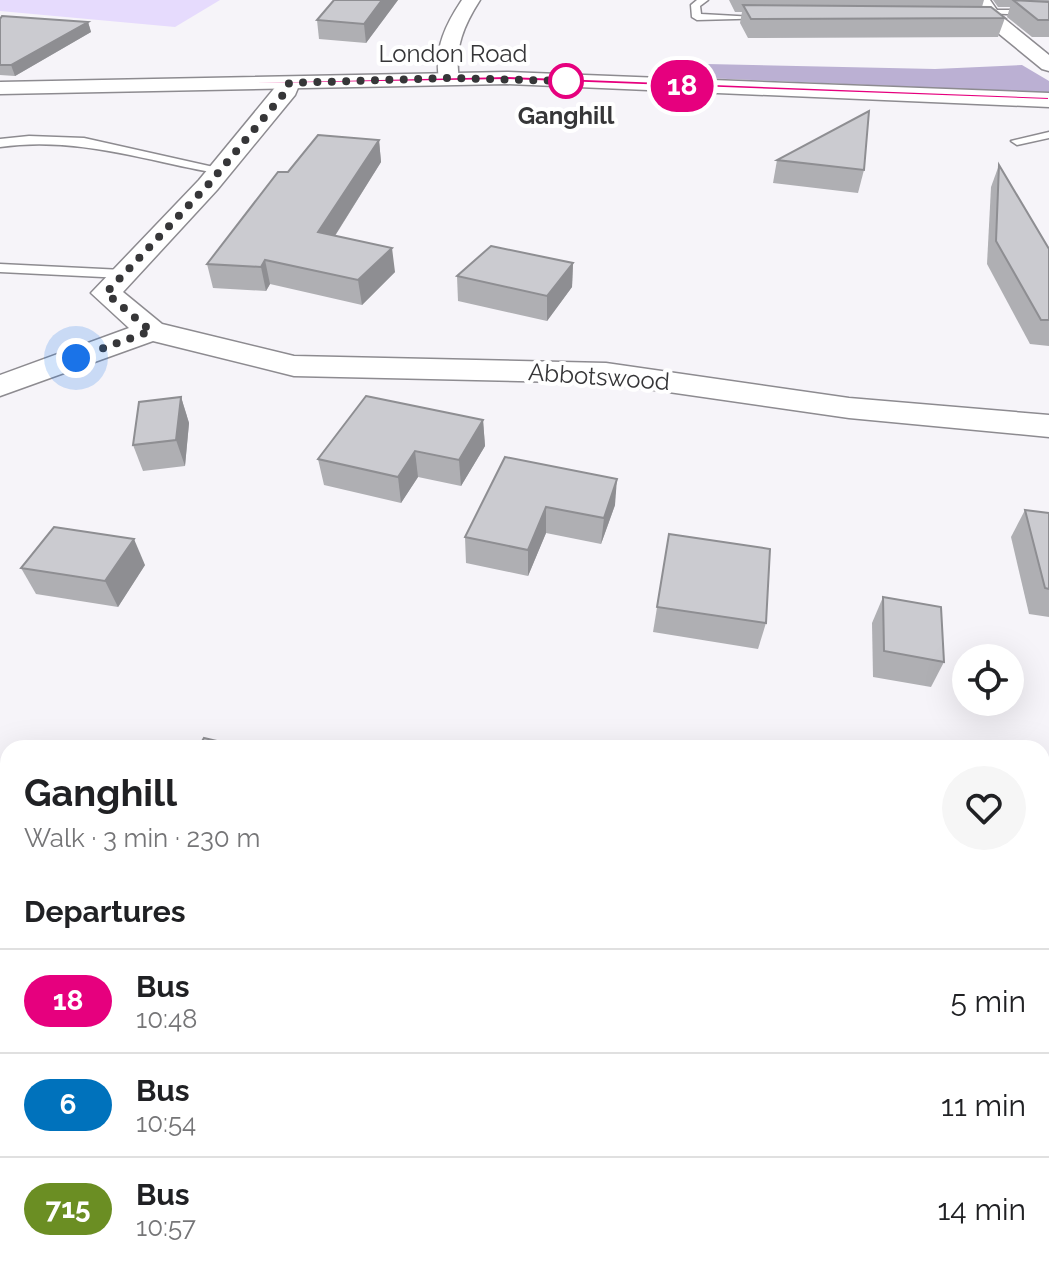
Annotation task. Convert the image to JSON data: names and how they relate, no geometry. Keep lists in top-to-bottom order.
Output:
{
  "streets": {
    "street": ["London Road", "Abbotswood"]
  },
  "places": ["Ganghill"],
  "lines": ["bus line 18"],
  "page": {
    "on_map": "18",
    "heading": [
      ["Ganghill", "Walk · 3 min · 230 m"],
      "Departures"
    ],
    "list": [
      {
        "mark": "18",
        "name": "Bus",
        "note": "10:48",
        "value": "5 min"
      },
      {
        "mark": "6",
        "name": "Bus",
        "note": "10:54",
        "value": "11 min"
      },
      {
        "mark": "715",
        "name": "Bus",
        "note": "10:57",
        "value": "14 min"
      }
    ]
  }
}
